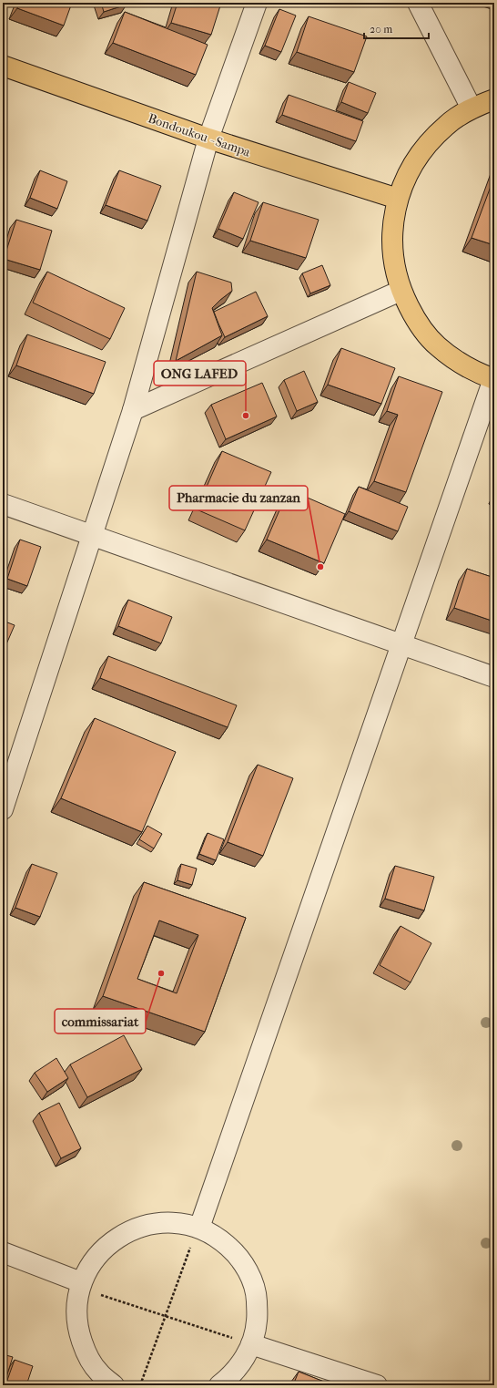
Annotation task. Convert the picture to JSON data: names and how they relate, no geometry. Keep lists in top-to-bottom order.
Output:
{
  "streets": {
    "main road": ["Bondoukou - Sampa"]
  },
  "places": ["ONG LAFED", "Pharmacie du zanzan", "commissariat"],
  "scale_bar": "20 m"
}
